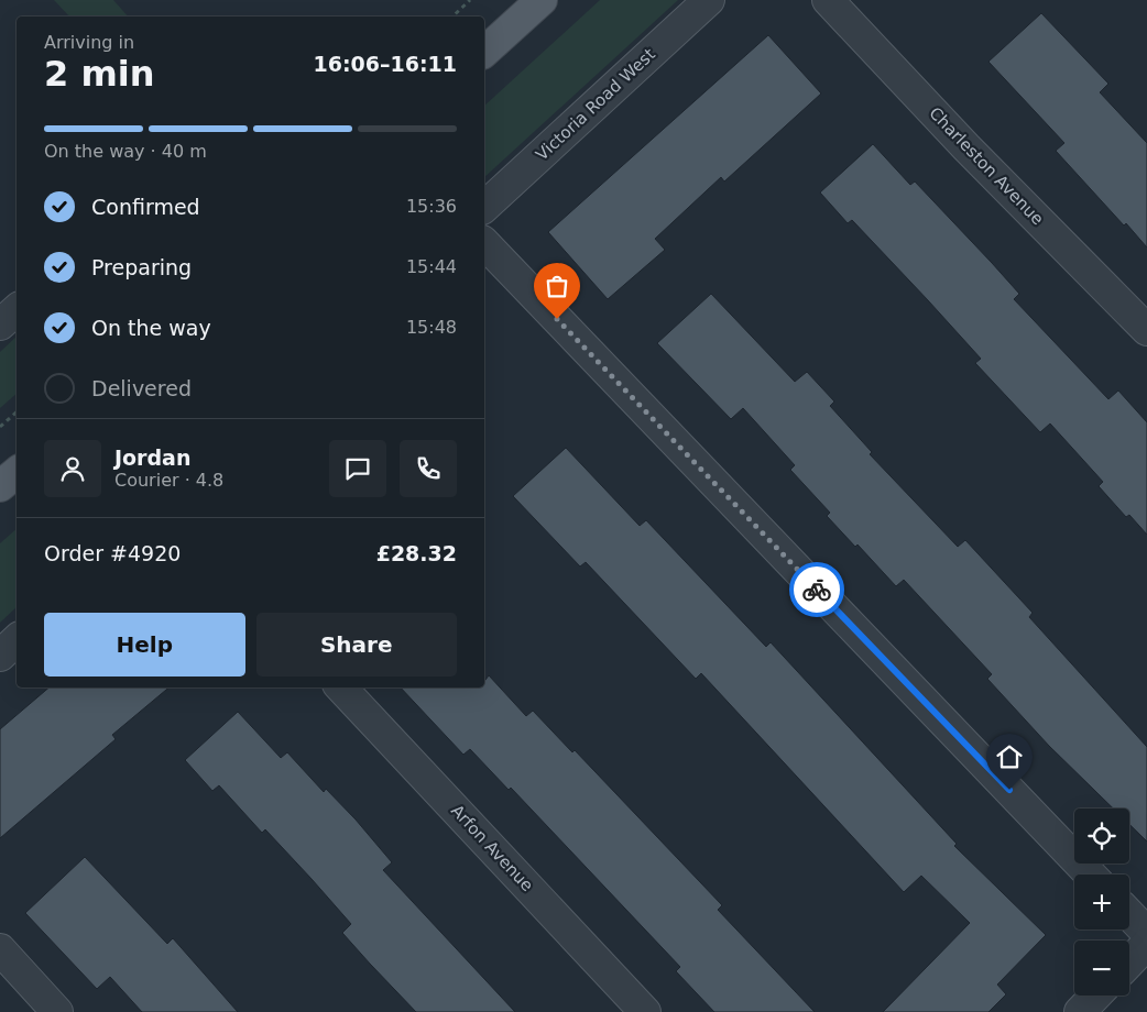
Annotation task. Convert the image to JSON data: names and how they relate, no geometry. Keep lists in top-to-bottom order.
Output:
{
  "streets": {
    "street": ["Victoria Road West", "Charleston Avenue", "Arfon Avenue"]
  },
  "page": {
    "heading": ["2 min", "Arriving in", "16:06–16:11"],
    "panel": [
      "Jordan",
      "Courier · 4.8",
      "Order #4920",
      "£28.32"
    ],
    "bar": "On the way · 40 m",
    "list": [
      ["Confirmed", "15:36"],
      ["Preparing", "15:44"],
      ["On the way", "15:48"],
      "Delivered"
    ],
    "buttons": ["Help", "Share"],
    "map_buttons": ["+", "−"]
  }
}
